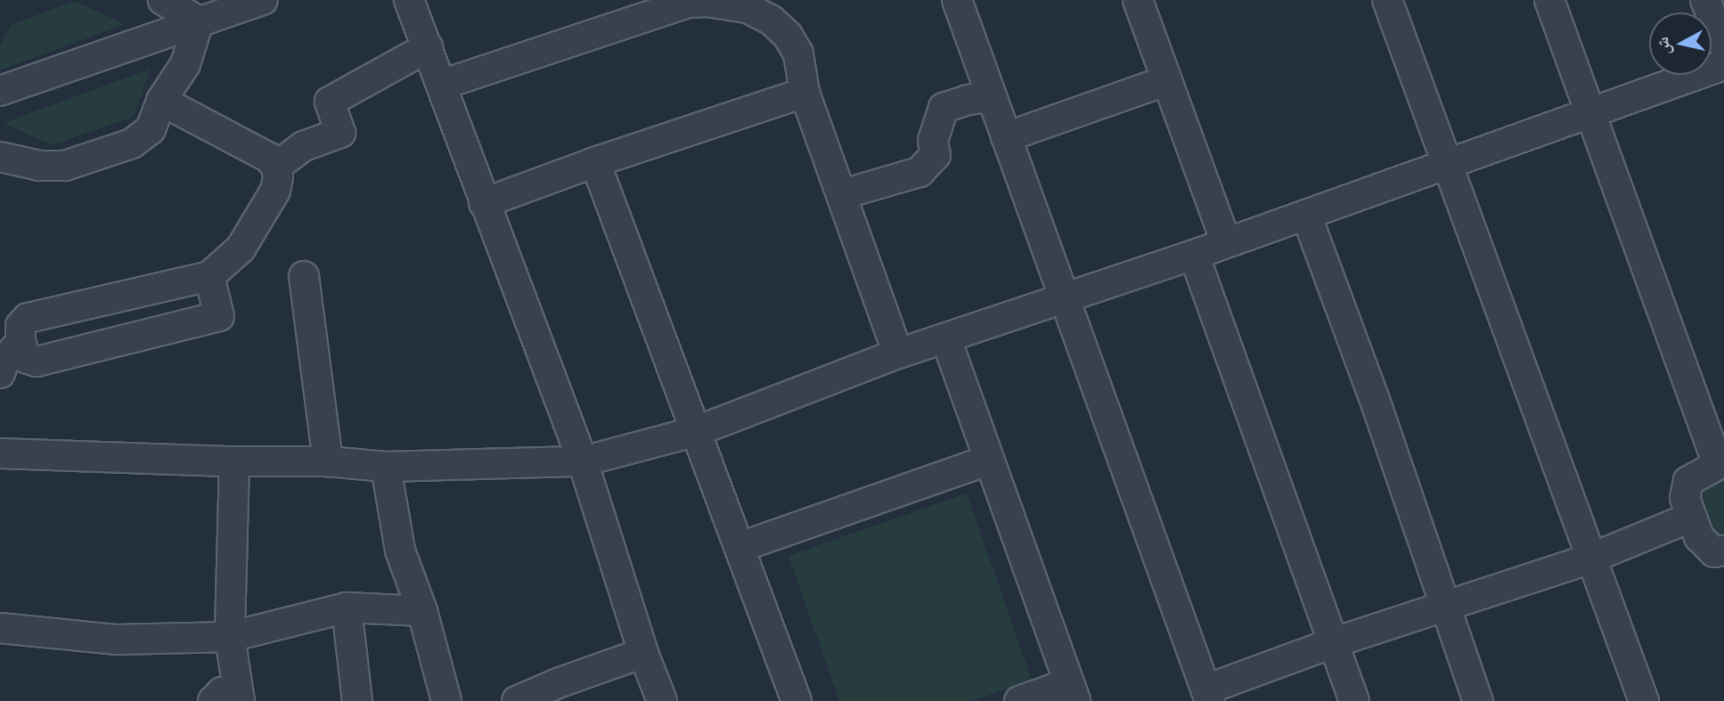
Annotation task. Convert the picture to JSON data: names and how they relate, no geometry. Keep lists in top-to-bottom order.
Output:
{
  "north": "left"
}
